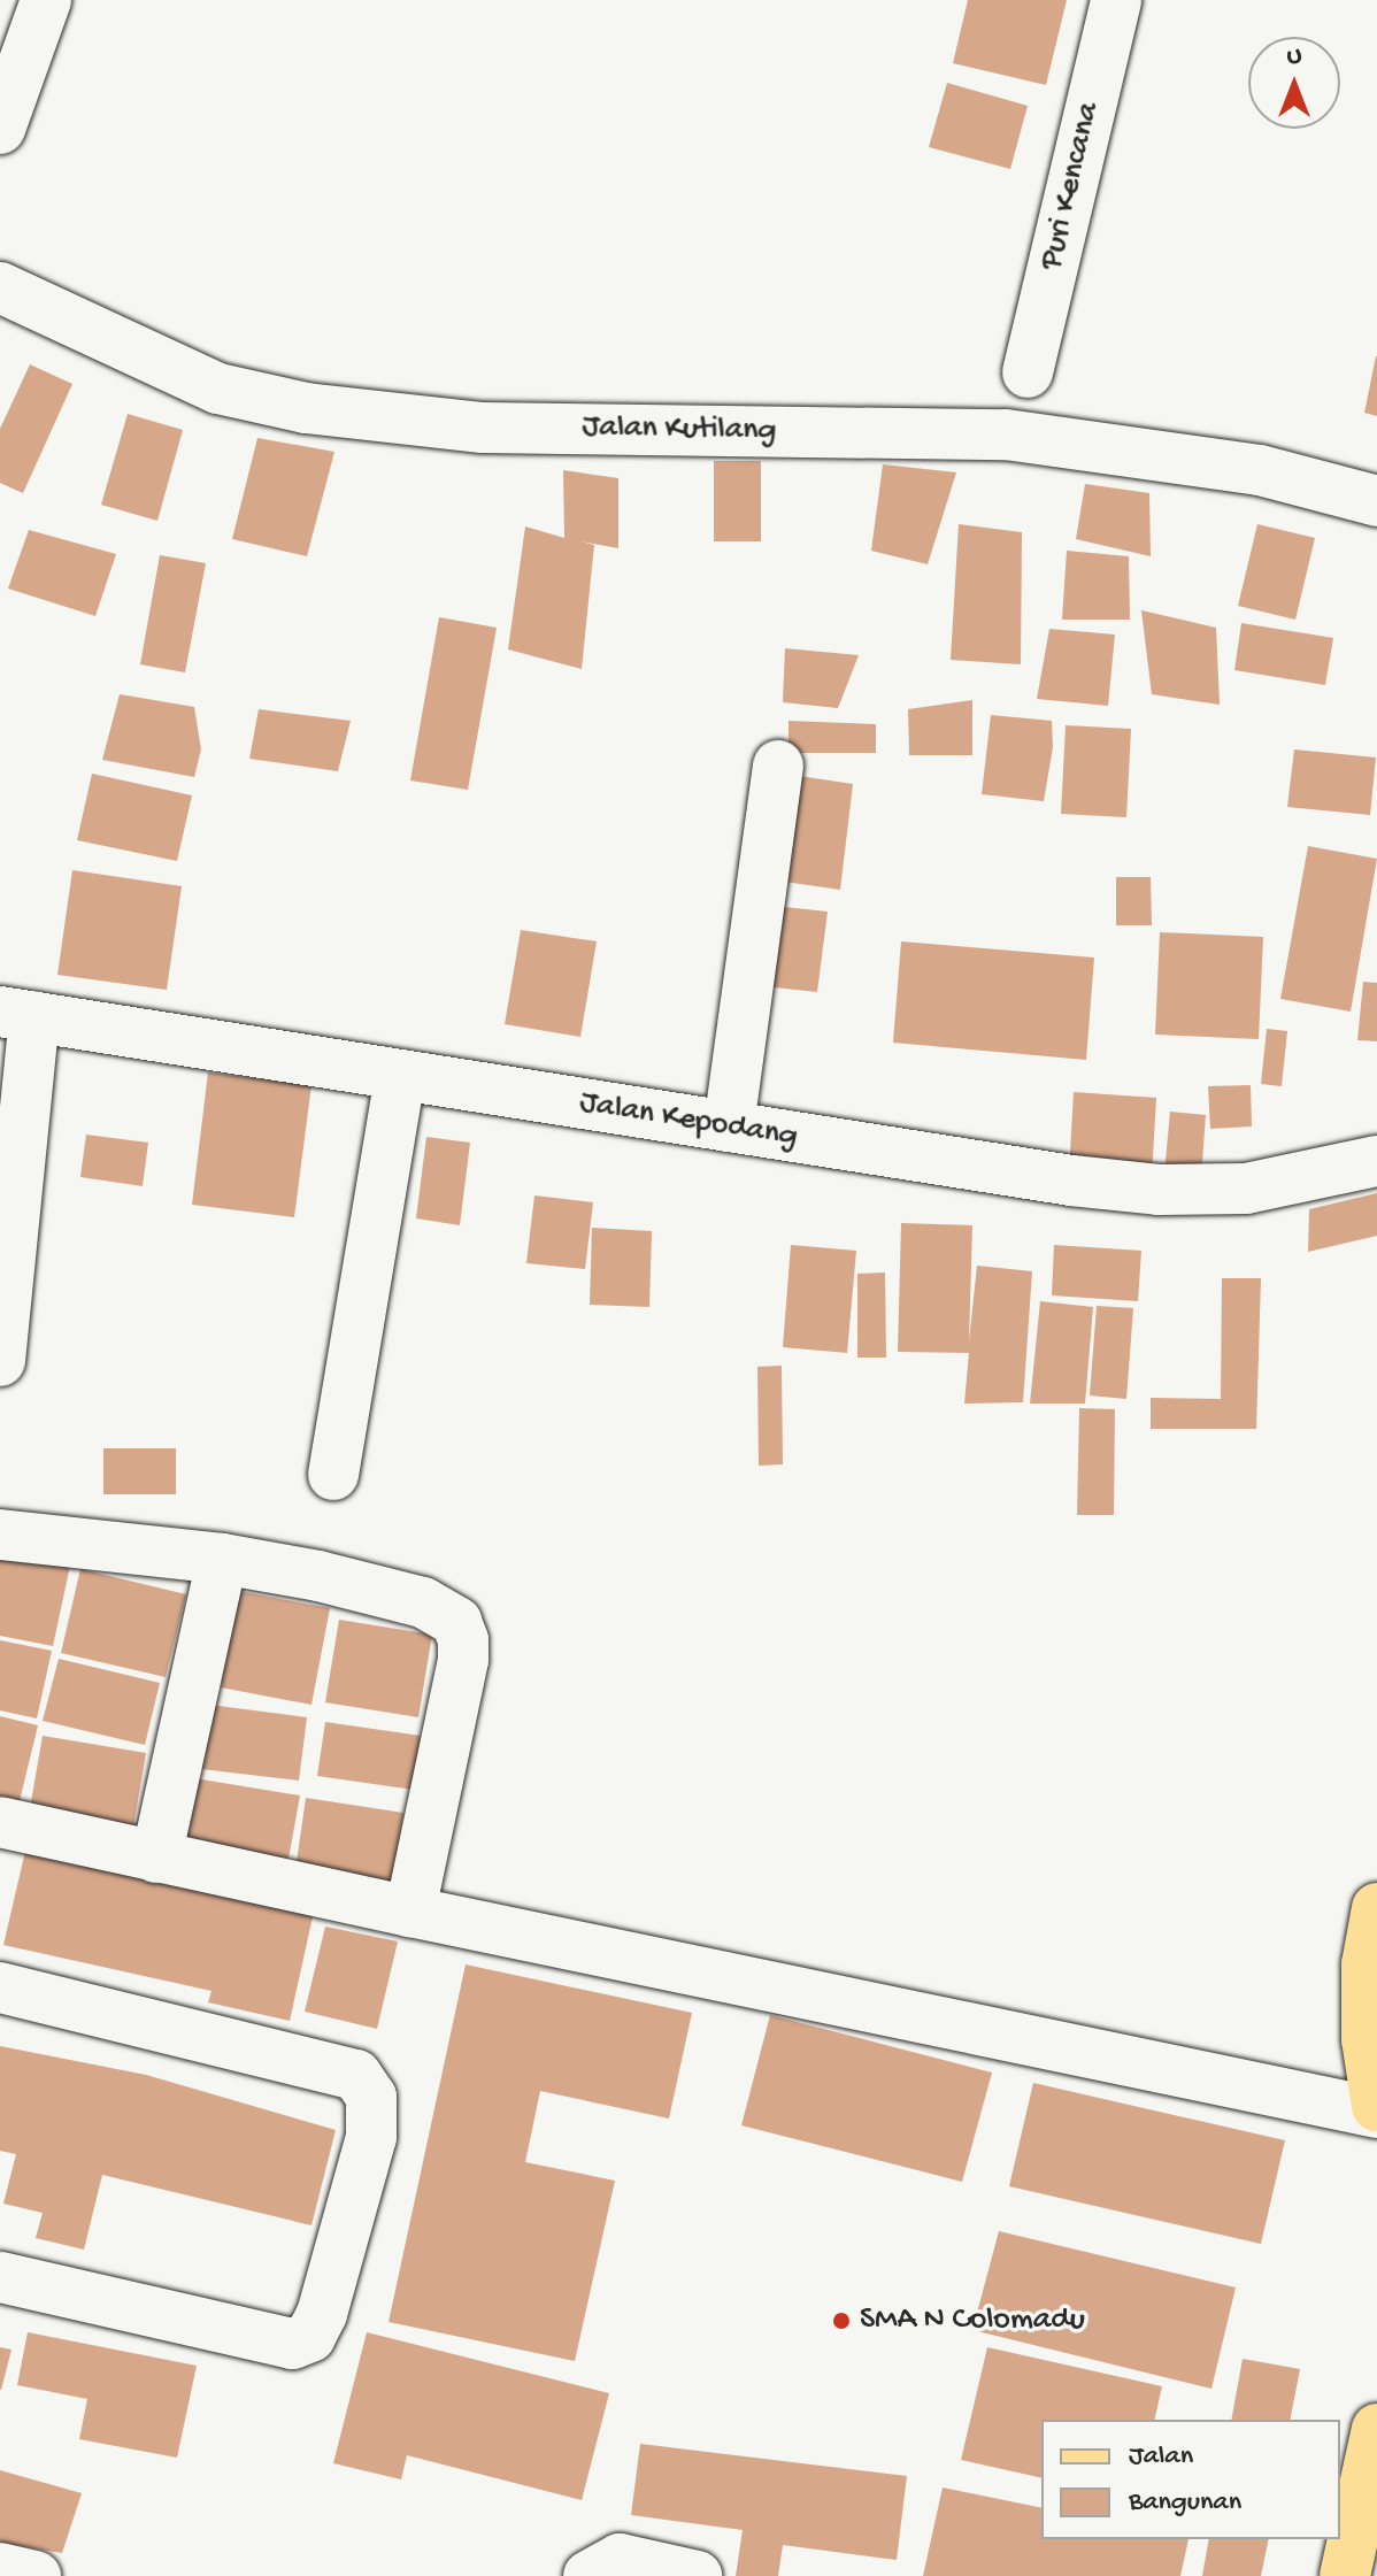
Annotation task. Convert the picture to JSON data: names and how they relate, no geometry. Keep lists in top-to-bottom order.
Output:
{
  "streets": {
    "street": ["Puri Kencana", "Jalan Kutilang", "Jalan Kepodang"]
  },
  "places": ["SMA N Colomadu"],
  "legend": ["Jalan", "Bangunan"],
  "north": "top"
}
